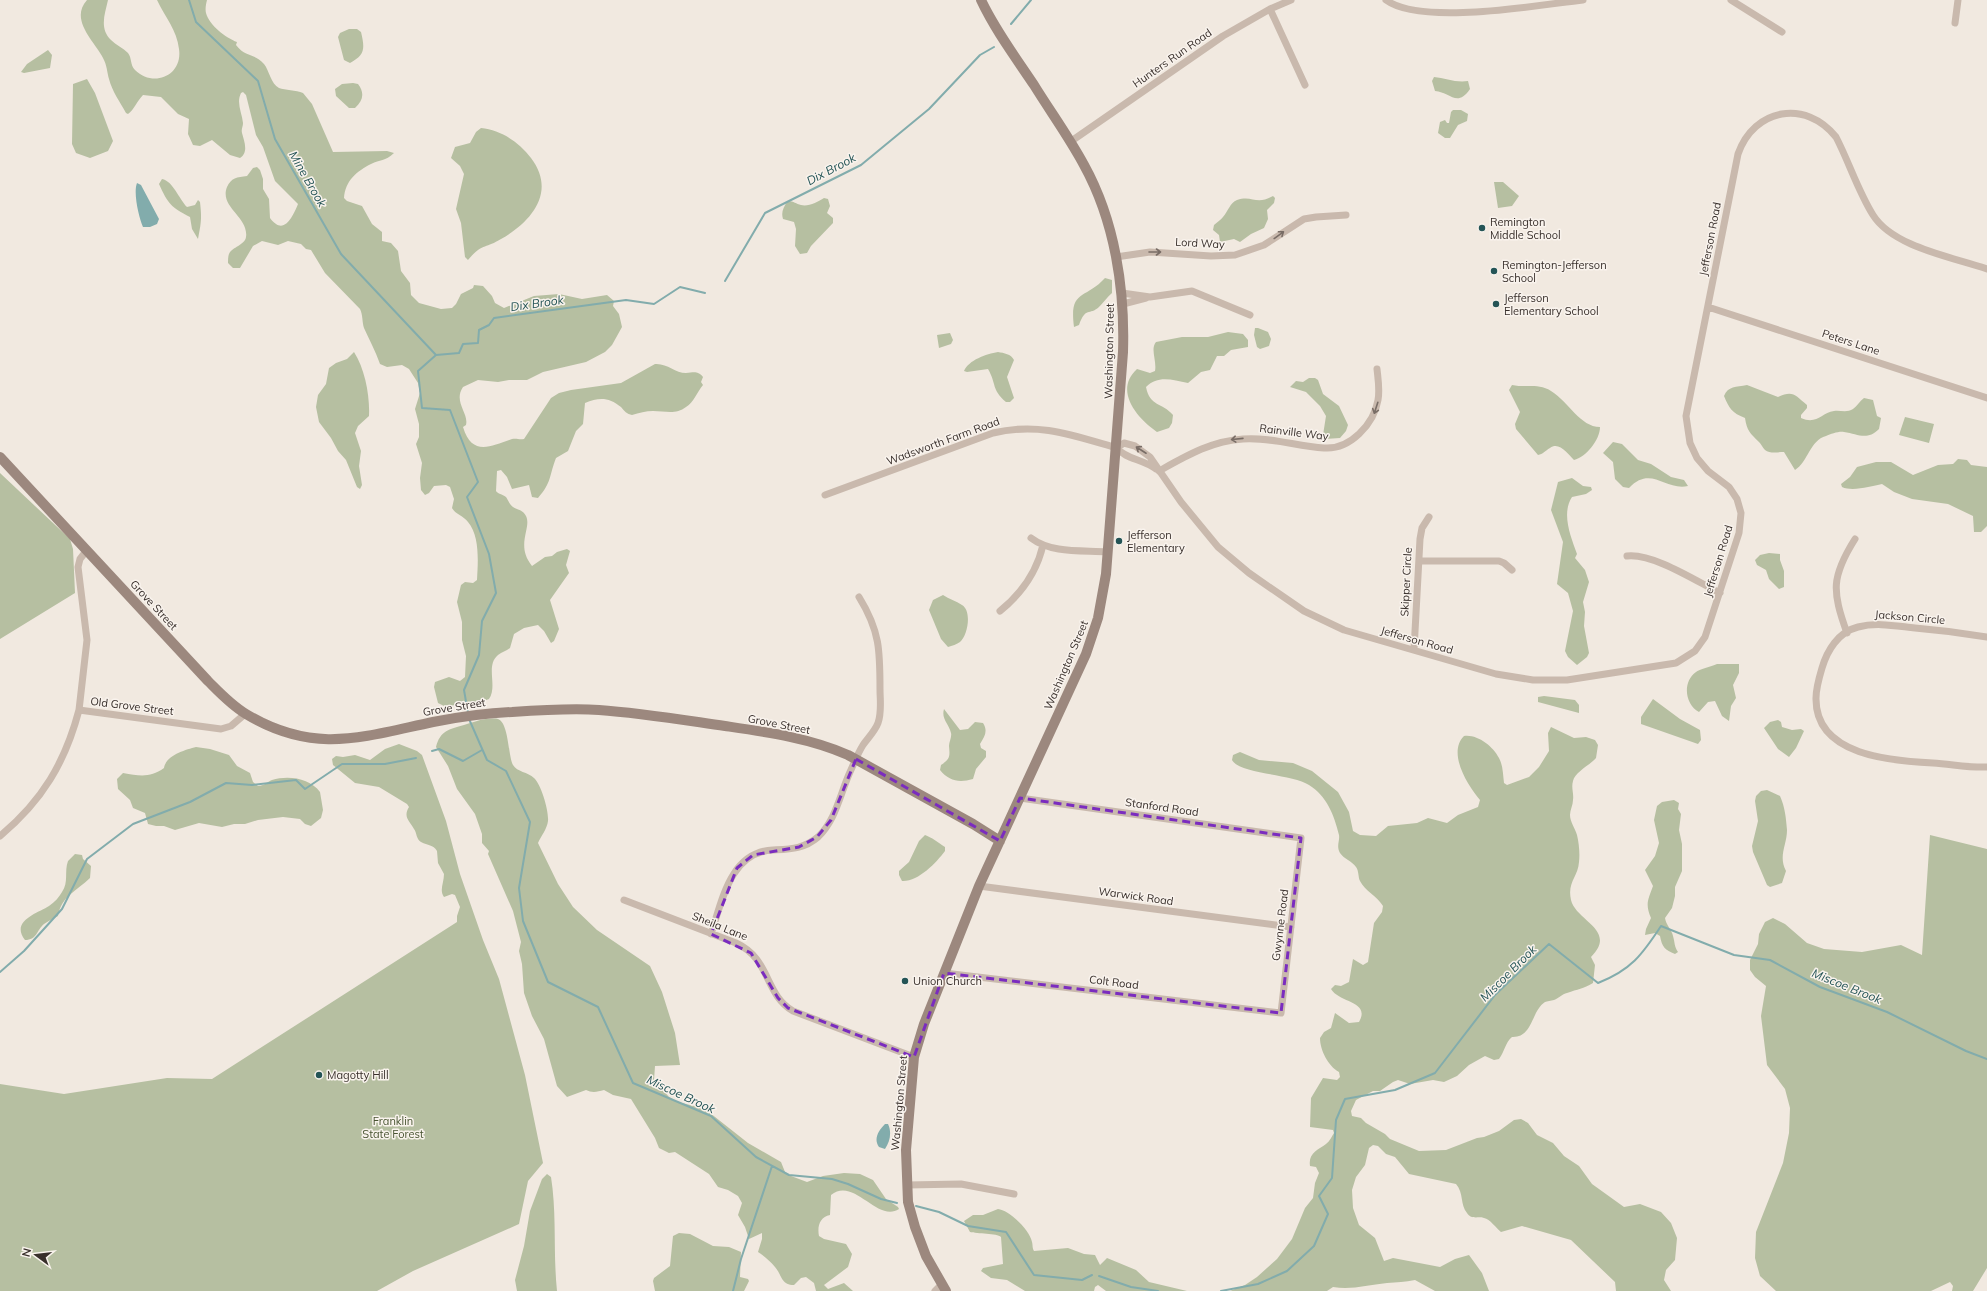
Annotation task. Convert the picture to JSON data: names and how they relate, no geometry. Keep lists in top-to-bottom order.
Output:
{
  "streets": {
    "main road": ["Washington Street", "Grove Street"],
    "street": [
      "Hunters Run Road",
      "Jefferson Road",
      "Lord Way",
      "Peters Lane",
      "Rainville Way",
      "Wadsworth Farm Road",
      "Skipper Circle",
      "Jackson Circle",
      "Old Grove Street",
      "Stanford Road",
      "Warwick Road",
      "Gwynne Road",
      "Sheila Lane",
      "Colt Road"
    ]
  },
  "crossings": [
    ["Hunters Run Road", "Washington Street"],
    ["Jefferson Road", "Peters Lane"],
    ["Jefferson Road", "Washington Street"],
    ["Jefferson Road", "Rainville Way"],
    ["Jefferson Road", "Wadsworth Farm Road"],
    ["Jefferson Road", "Skipper Circle"],
    ["Lord Way", "Washington Street"],
    ["Washington Street", "Wadsworth Farm Road"],
    ["Washington Street", "Grove Street"],
    ["Washington Street", "Stanford Road"],
    ["Washington Street", "Warwick Road"],
    ["Washington Street", "Sheila Lane"],
    ["Washington Street", "Colt Road"],
    ["Grove Street", "Old Grove Street"],
    ["Stanford Road", "Gwynne Road"],
    ["Warwick Road", "Gwynne Road"],
    ["Gwynne Road", "Colt Road"]
  ],
  "one_way": ["Rainville Way"],
  "water": ["Dix Brook", "Mine Brook", "Miscoe Brook"],
  "parks": ["Franklin State Forest"],
  "places": [
    "Remington Middle School",
    "Remington-Jefferson School",
    "Jefferson Elementary School",
    "Jefferson Elementary",
    "Union Church",
    "Magotty Hill"
  ],
  "north": "left"
}
